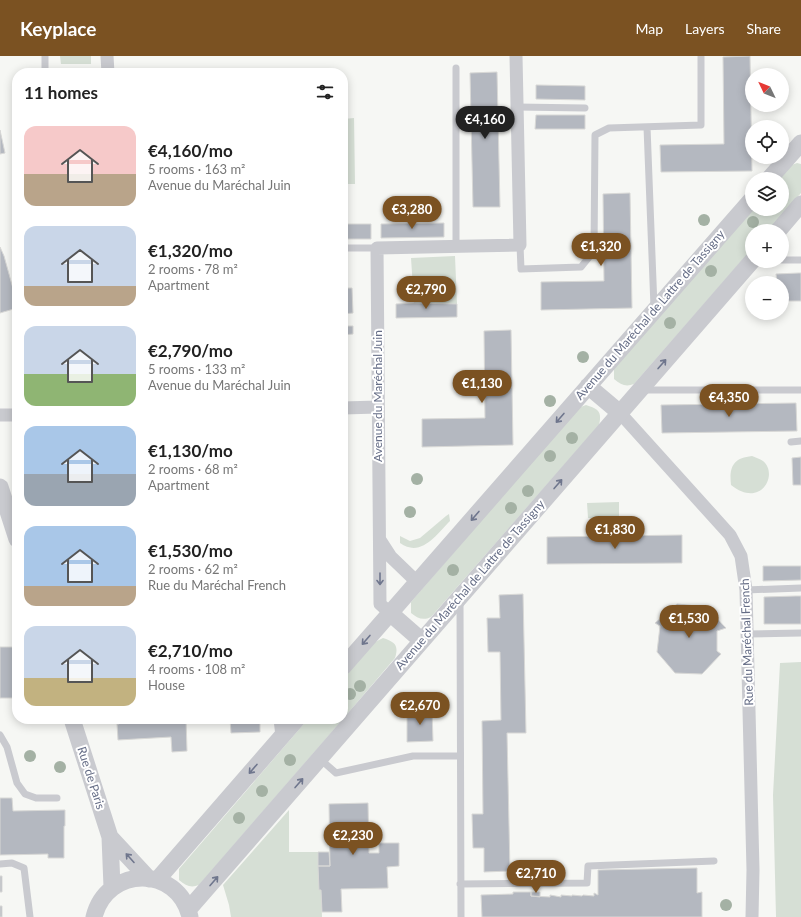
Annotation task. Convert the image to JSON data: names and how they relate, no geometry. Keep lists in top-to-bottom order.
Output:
{
  "streets": {
    "street": [
      "Avenue du Maréchal de Lattre de Tassigny",
      "Avenue du Maréchal Juin",
      "Rue du Maréchal French",
      "Rue de Paris"
    ]
  },
  "crossings": [
    ["Avenue du Maréchal de Lattre de Tassigny", "Avenue du Maréchal Juin"],
    ["Avenue du Maréchal de Lattre de Tassigny", "Rue du Maréchal French"],
    ["Avenue du Maréchal de Lattre de Tassigny", "Rue de Paris"]
  ],
  "north": "top left",
  "page": {
    "header": "Keyplace",
    "nav": ["Map", "Layers", "Share"],
    "map_buttons": ["+", "−"],
    "heading": "11 homes",
    "price": [
      "€4,160",
      "€3,280",
      "€1,320",
      "€2,790",
      "€1,130",
      "€4,350",
      "€1,830",
      "€1,530",
      "€2,670",
      "€2,230",
      "€2,710"
    ],
    "list": [
      {
        "name": "€4,160/mo",
        "note": "5 rooms · 163 m² · Avenue du Maréchal Juin"
      },
      {
        "name": "€1,320/mo",
        "note": "2 rooms · 78 m² · Apartment"
      },
      {
        "name": "€2,790/mo",
        "note": "5 rooms · 133 m² · Avenue du Maréchal Juin"
      },
      {
        "name": "€1,130/mo",
        "note": "2 rooms · 68 m² · Apartment"
      },
      {
        "name": "€1,530/mo",
        "note": "2 rooms · 62 m² · Rue du Maréchal French"
      },
      {
        "name": "€2,710/mo",
        "note": "4 rooms · 108 m² · House"
      }
    ]
  }
}
